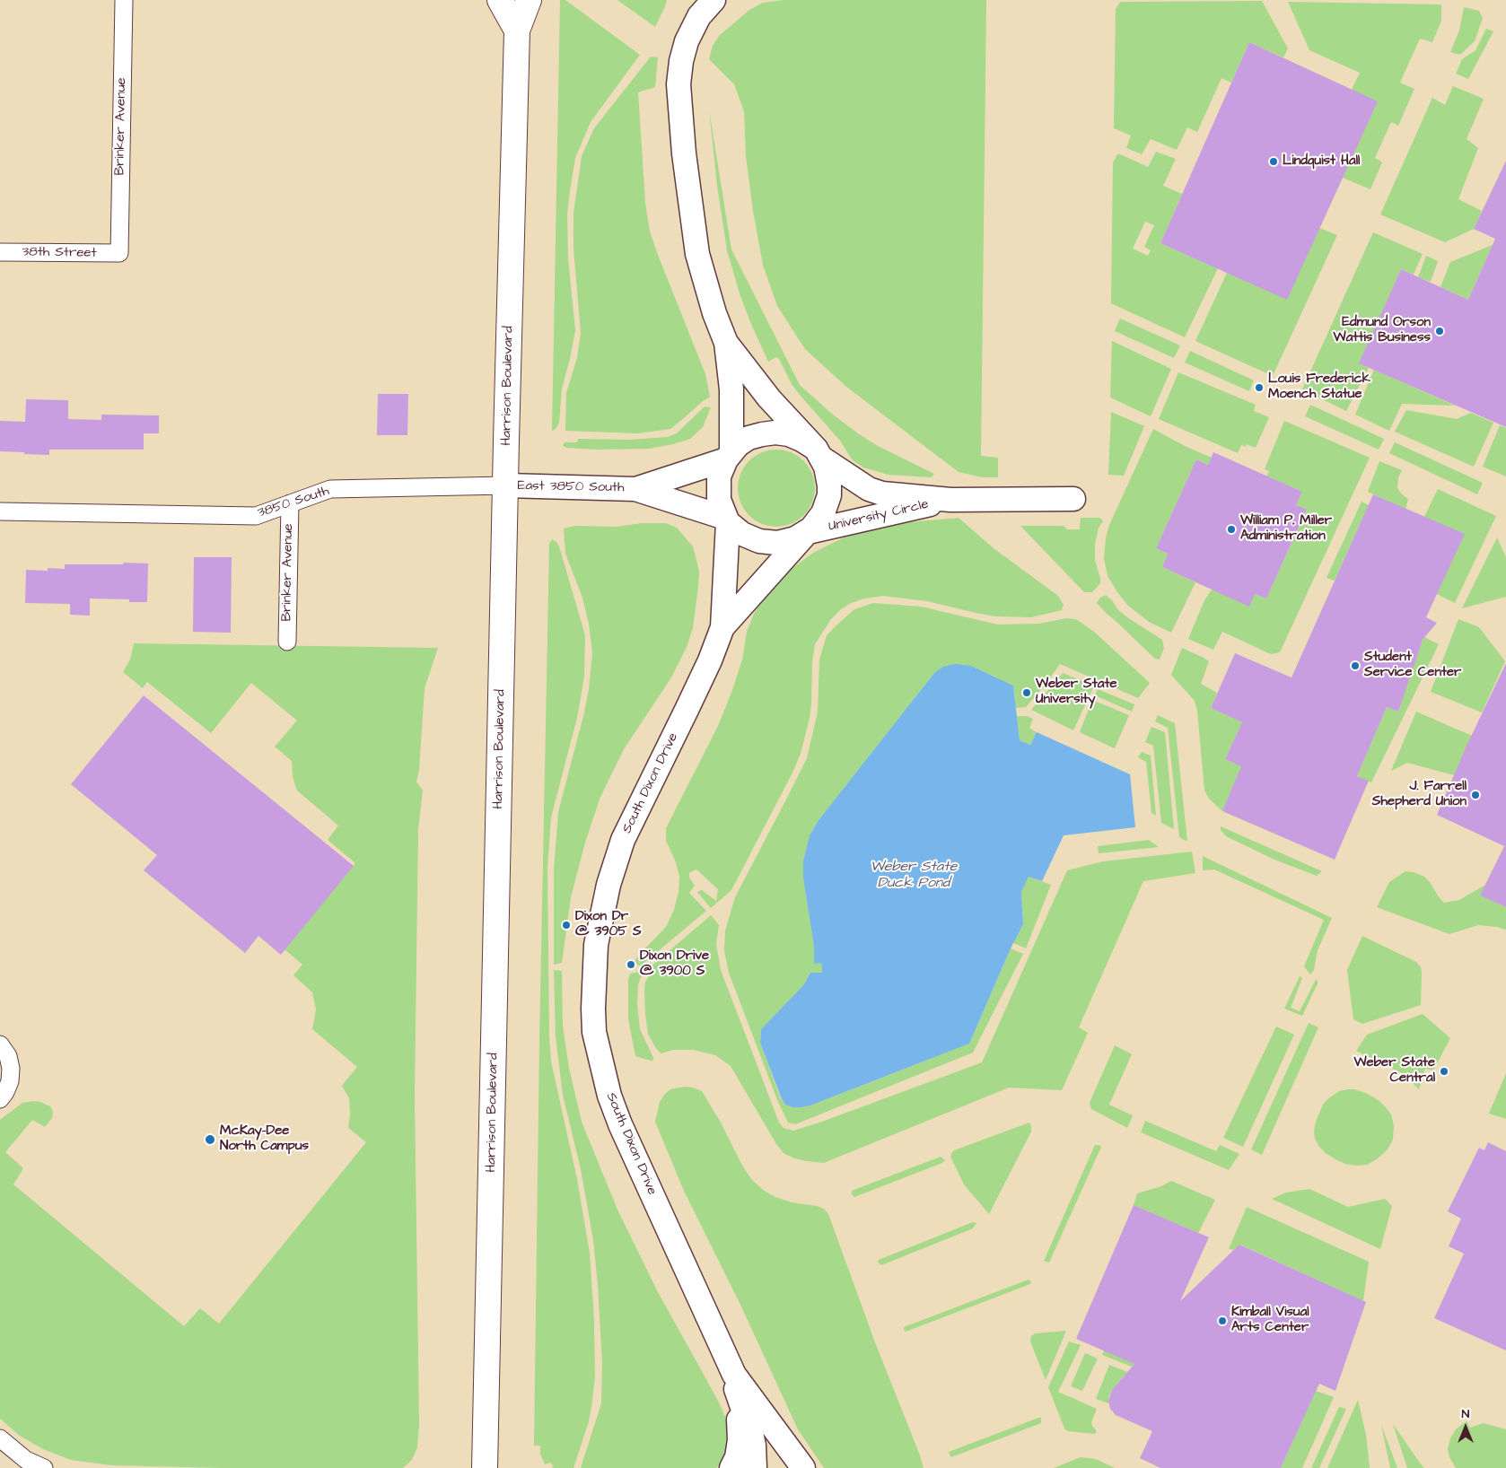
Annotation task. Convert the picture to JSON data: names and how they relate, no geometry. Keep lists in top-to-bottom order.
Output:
{
  "streets": {
    "main road": ["Harrison Boulevard"],
    "street": [
      "Brinker Avenue",
      "38th Street",
      "East 3850 South",
      "3850 South",
      "University Circle",
      "South Dixon Drive"
    ]
  },
  "crossings": [
    ["Brinker Avenue", "38th Street"],
    ["Brinker Avenue", "3850 South"],
    ["Harrison Boulevard", "East 3850 South"],
    ["Harrison Boulevard", "3850 South"],
    ["East 3850 South", "3850 South"],
    ["East 3850 South", "University Circle"],
    ["East 3850 South", "South Dixon Drive"],
    ["University Circle", "South Dixon Drive"]
  ],
  "water": ["Weber State Duck Pond"],
  "places": [
    "Lindquist Hall",
    "Edmund Orson Wattis Business",
    "Louis Frederick Moench Statue",
    "William P. Miller Administration",
    "Student Service Center",
    "Weber State University",
    "J. Farrell Shepherd Union",
    "Dixon Dr @ 3905 S",
    "Dixon Drive @ 3900 S",
    "Weber State Central",
    "McKay-Dee North Campus",
    "Kimball Visual Arts Center"
  ],
  "north": "top"
}
